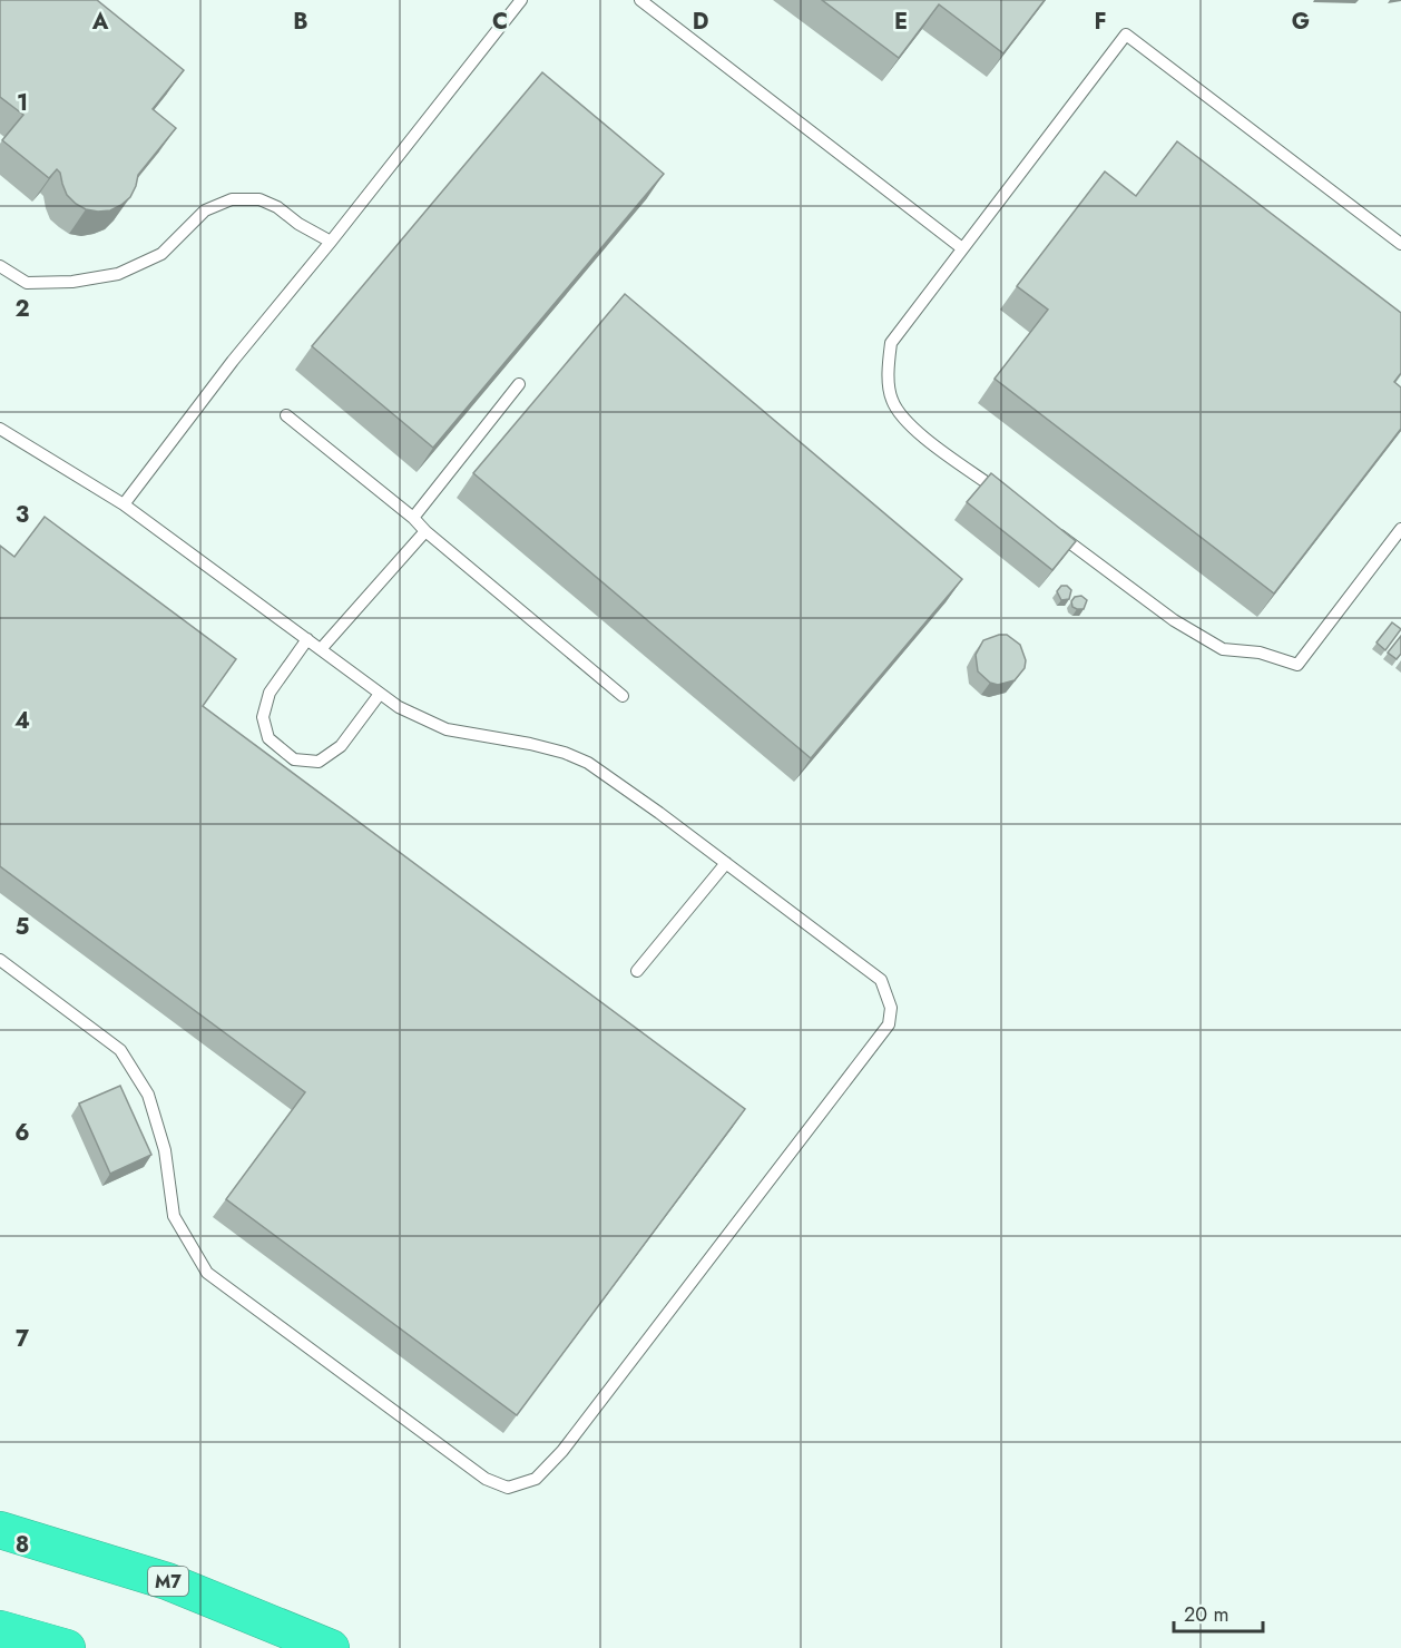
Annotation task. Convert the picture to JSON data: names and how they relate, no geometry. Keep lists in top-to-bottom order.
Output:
{
  "streets": {
    "highway": ["M7"]
  },
  "scale_bar": "20 m",
  "grid": {
    "columns": [
      "A",
      "B",
      "C",
      "D",
      "E",
      "F",
      "G"
    ],
    "rows": [
      "1",
      "2",
      "3",
      "4",
      "5",
      "6",
      "7",
      "8"
    ]
  }
}
